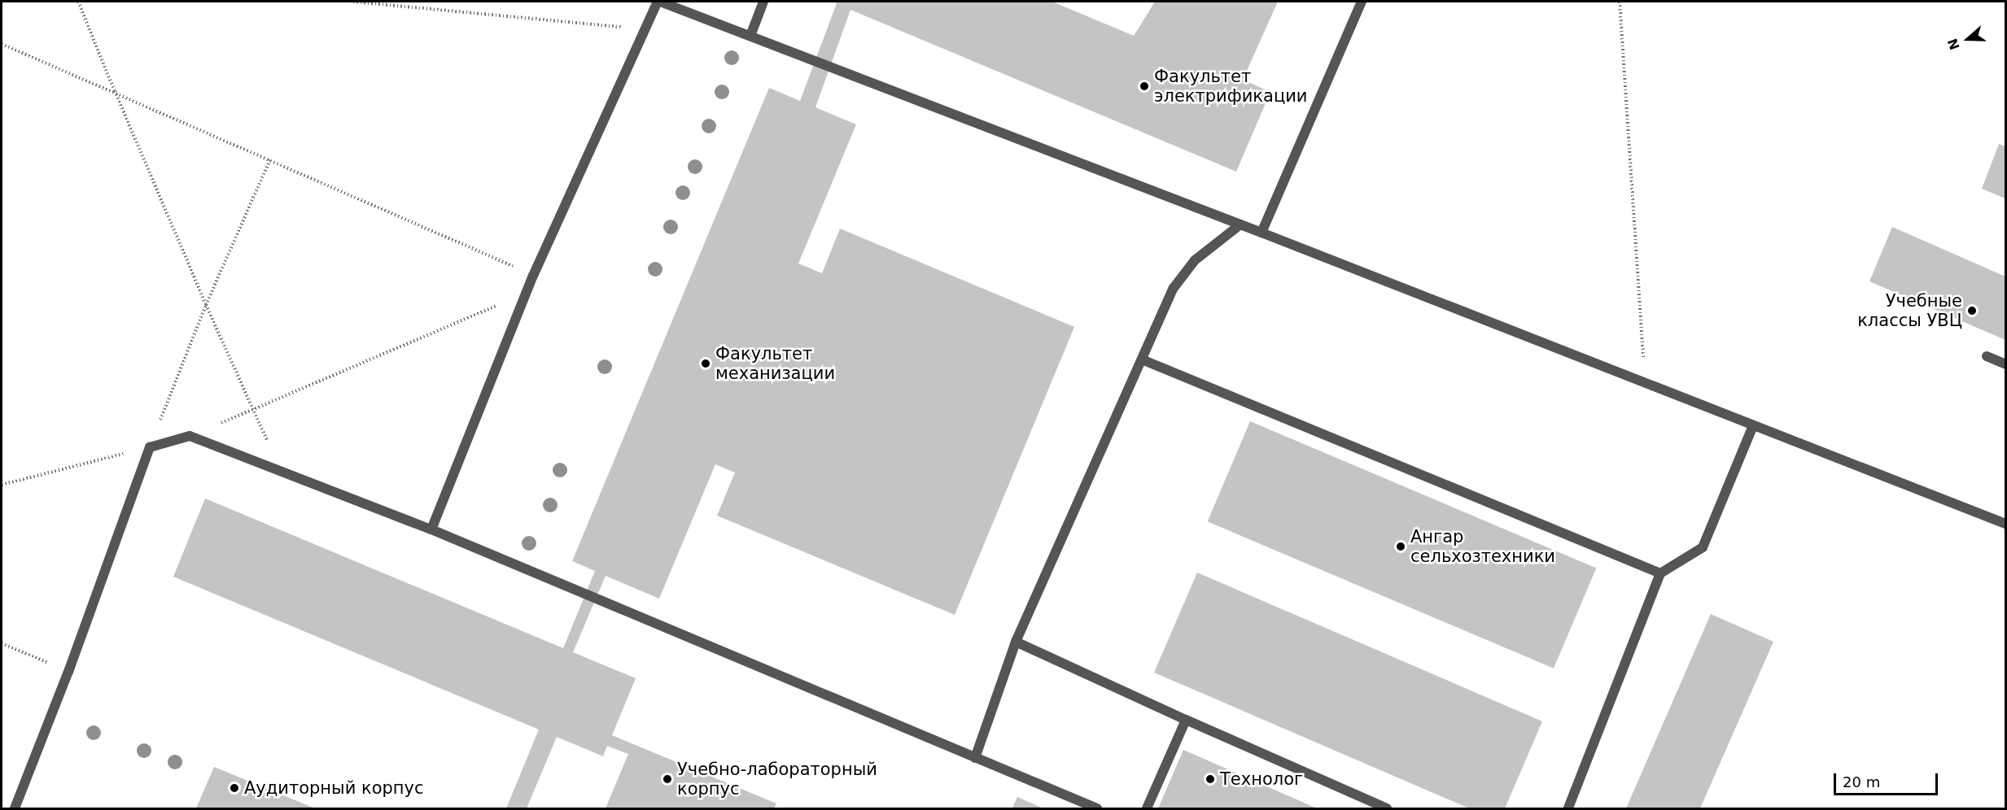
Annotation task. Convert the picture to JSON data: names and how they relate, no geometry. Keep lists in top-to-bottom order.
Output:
{
  "places": [
    "Факультет электрификации",
    "Учебные классы УВЦ",
    "Факультет механизации",
    "Ангар сельхозтехники",
    "Учебно-лабораторный корпус",
    "Технолог",
    "Аудиторный корпус"
  ],
  "scale_bar": "20 m",
  "north": "left"
}
